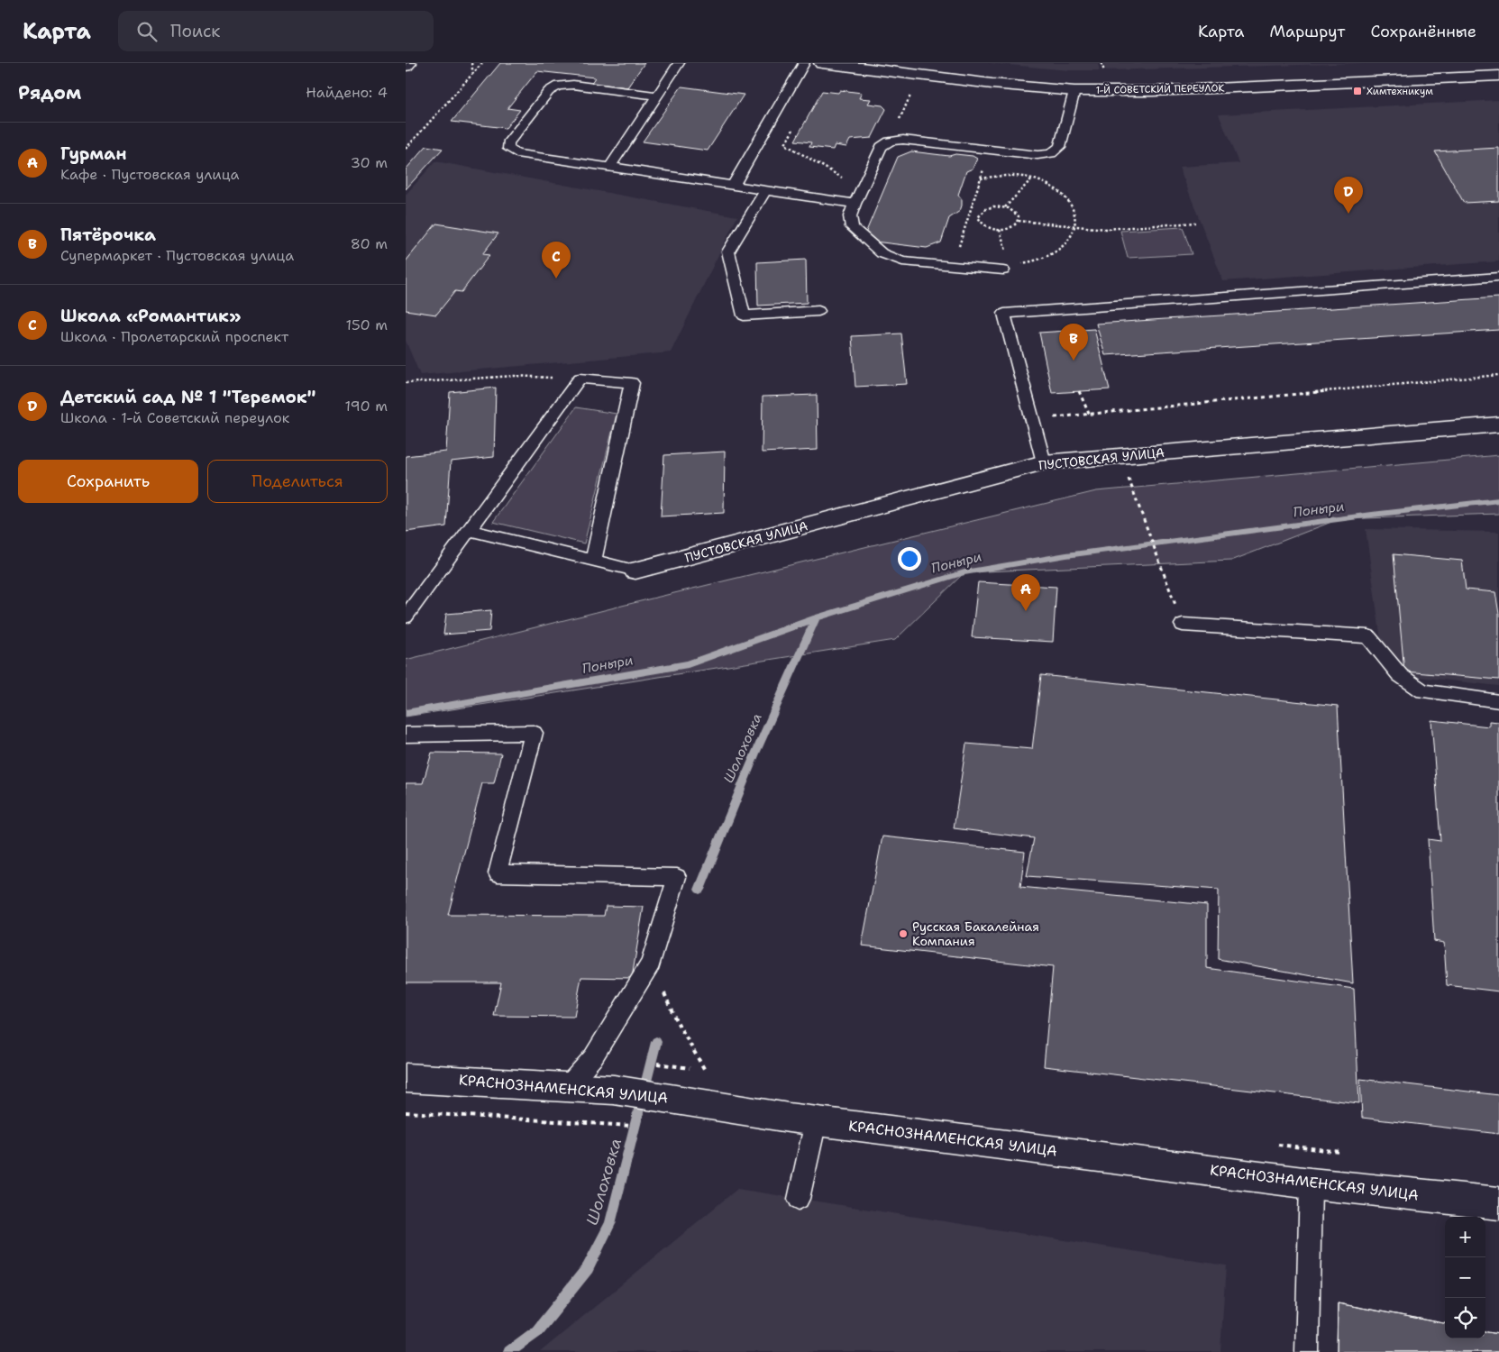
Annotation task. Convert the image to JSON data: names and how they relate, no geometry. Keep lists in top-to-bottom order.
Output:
{
  "streets": {
    "street": ["1-Й СОВЕТСКИЙ ПЕРЕУЛОК", "ПУСТОВСКАЯ УЛИЦА", "КРАСНОЗНАМЕНСКАЯ УЛИЦА"]
  },
  "water": ["Поныри", "Шолоховка"],
  "places": {
    "transit": ["Химтехникум"],
    "other": ["Русская Бакалейная Компания"]
  },
  "page": {
    "header": "Карта",
    "search": "Поиск",
    "nav": ["Карта", "Маршрут", "Сохранённые"],
    "heading": ["Рядом", "Найдено: 4"],
    "list": [
      {
        "mark": "A",
        "name": "Гурман",
        "note": "Кафе · Пустовская улица",
        "value": "30 m"
      },
      {
        "mark": "B",
        "name": "Пятёрочка",
        "note": "Супермаркет · Пустовская улица",
        "value": "80 m"
      },
      {
        "mark": "C",
        "name": "Школа «Романтик»",
        "note": "Школа · Пролетарский проспект",
        "value": "150 m"
      },
      {
        "mark": "D",
        "name": "Детский сад № 1 \"Теремок\"",
        "note": "Школа · 1-й Советский переулок",
        "value": "190 m"
      }
    ],
    "pins": [
      "D",
      "C",
      "B",
      "A"
    ],
    "buttons": ["Сохранить", "Поделиться"],
    "map_buttons": ["+", "−"]
  }
}
